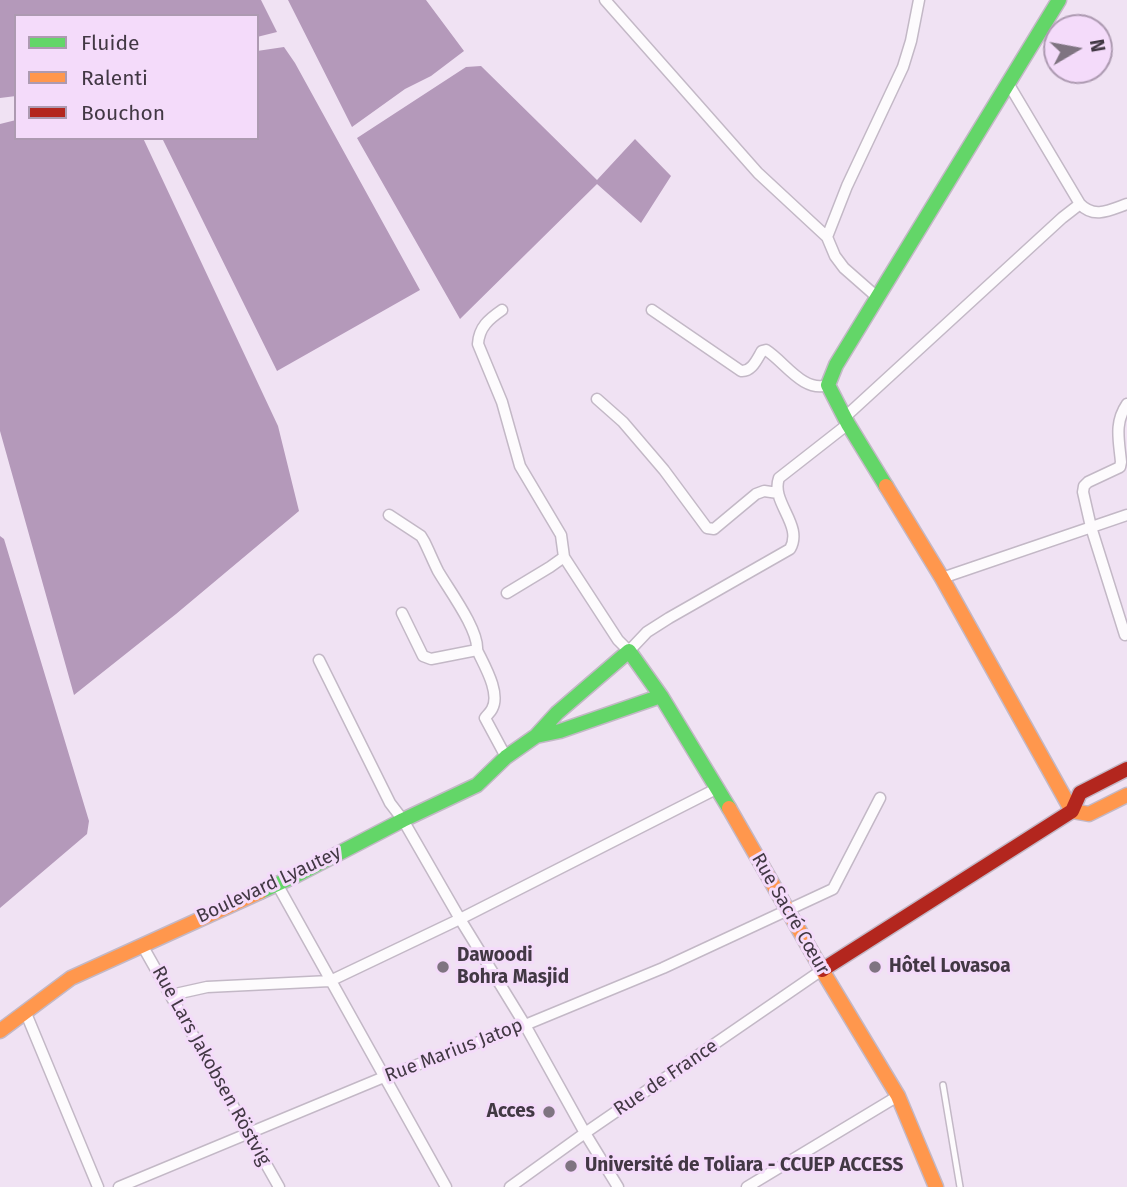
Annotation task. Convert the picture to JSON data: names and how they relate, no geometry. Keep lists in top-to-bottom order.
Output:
{
  "streets": {
    "street": [
      "Boulevard Lyautey",
      "Rue Sacré Cœur",
      "Rue Marius Jatop",
      "Rue Lars Jakobsen Röstvig",
      "Rue de France"
    ]
  },
  "crossings": [
    ["Boulevard Lyautey", "Rue Sacré Cœur"],
    ["Boulevard Lyautey", "Rue Lars Jakobsen Röstvig"],
    ["Rue Sacré Cœur", "Rue Marius Jatop"],
    ["Rue Sacré Cœur", "Rue de France"],
    ["Rue Marius Jatop", "Rue Lars Jakobsen Röstvig"]
  ],
  "places": [
    "Dawoodi Bohra Masjid",
    "Hôtel Lovasoa",
    "Acces",
    "Université de Toliara - CCUEP ACCESS"
  ],
  "legend": ["Fluide", "Ralenti", "Bouchon"],
  "north": "right"
}
